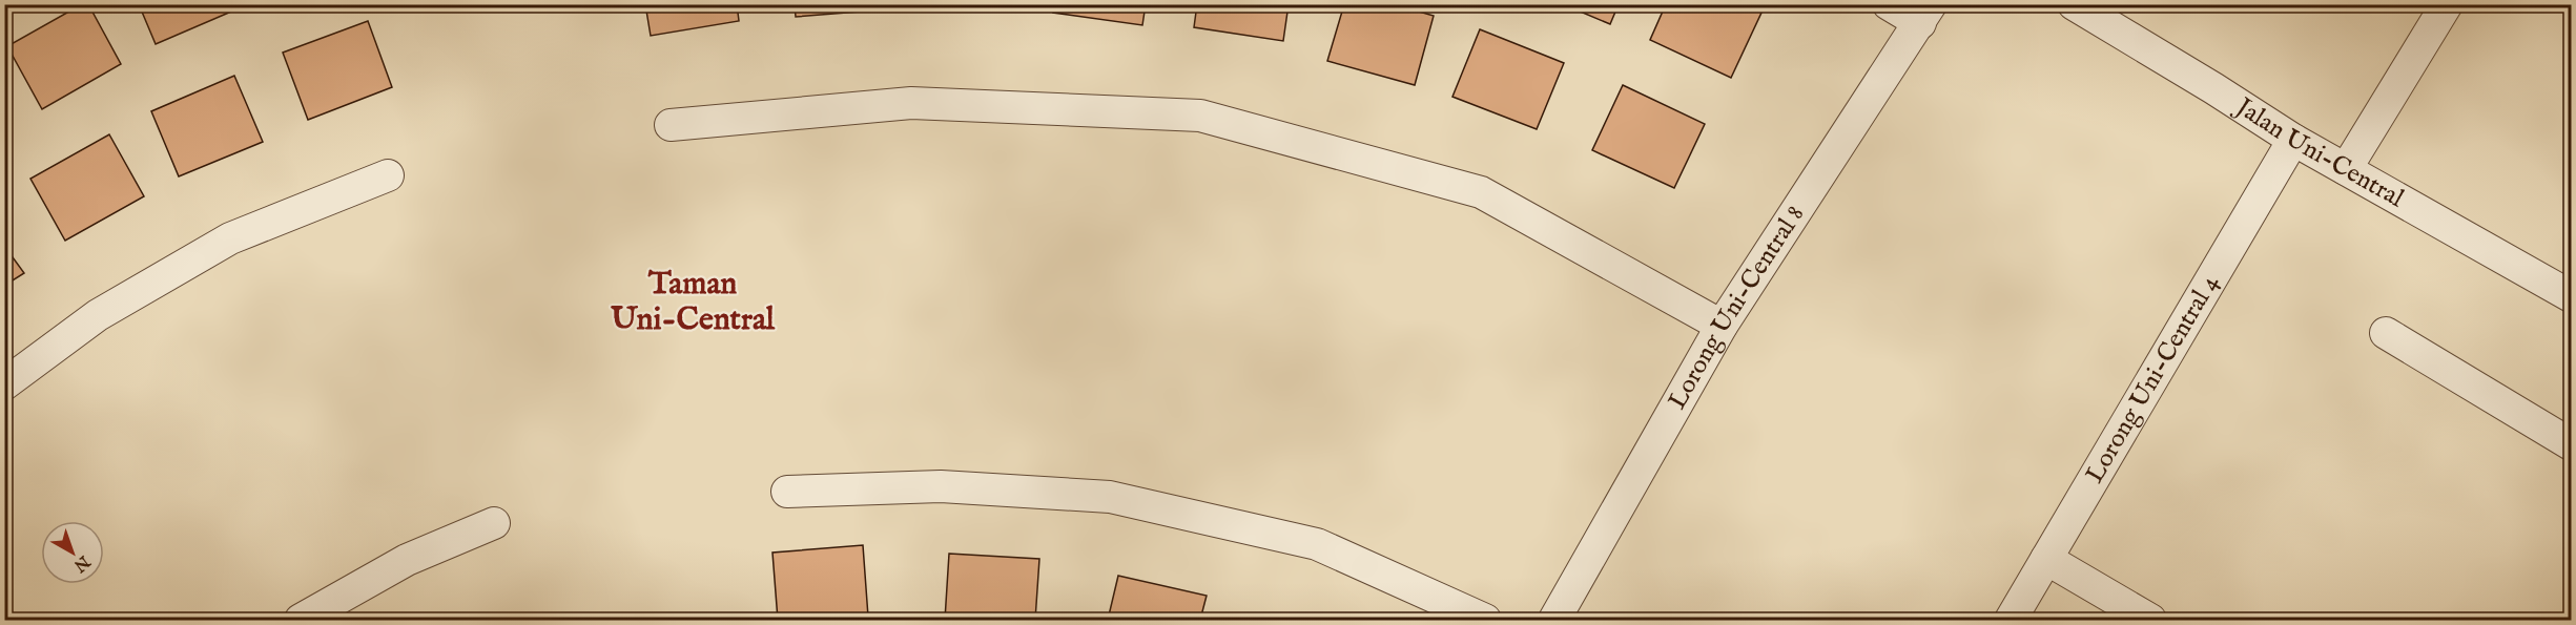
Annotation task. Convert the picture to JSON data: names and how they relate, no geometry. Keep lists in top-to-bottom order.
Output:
{
  "streets": {
    "street": ["Jalan Uni-Central", "Lorong Uni-Central 8", "Lorong Uni-Central 4"]
  },
  "crossings": [
    ["Jalan Uni-Central", "Lorong Uni-Central 4"]
  ],
  "districts": ["Taman Uni-Central"],
  "north": "bottom right"
}
